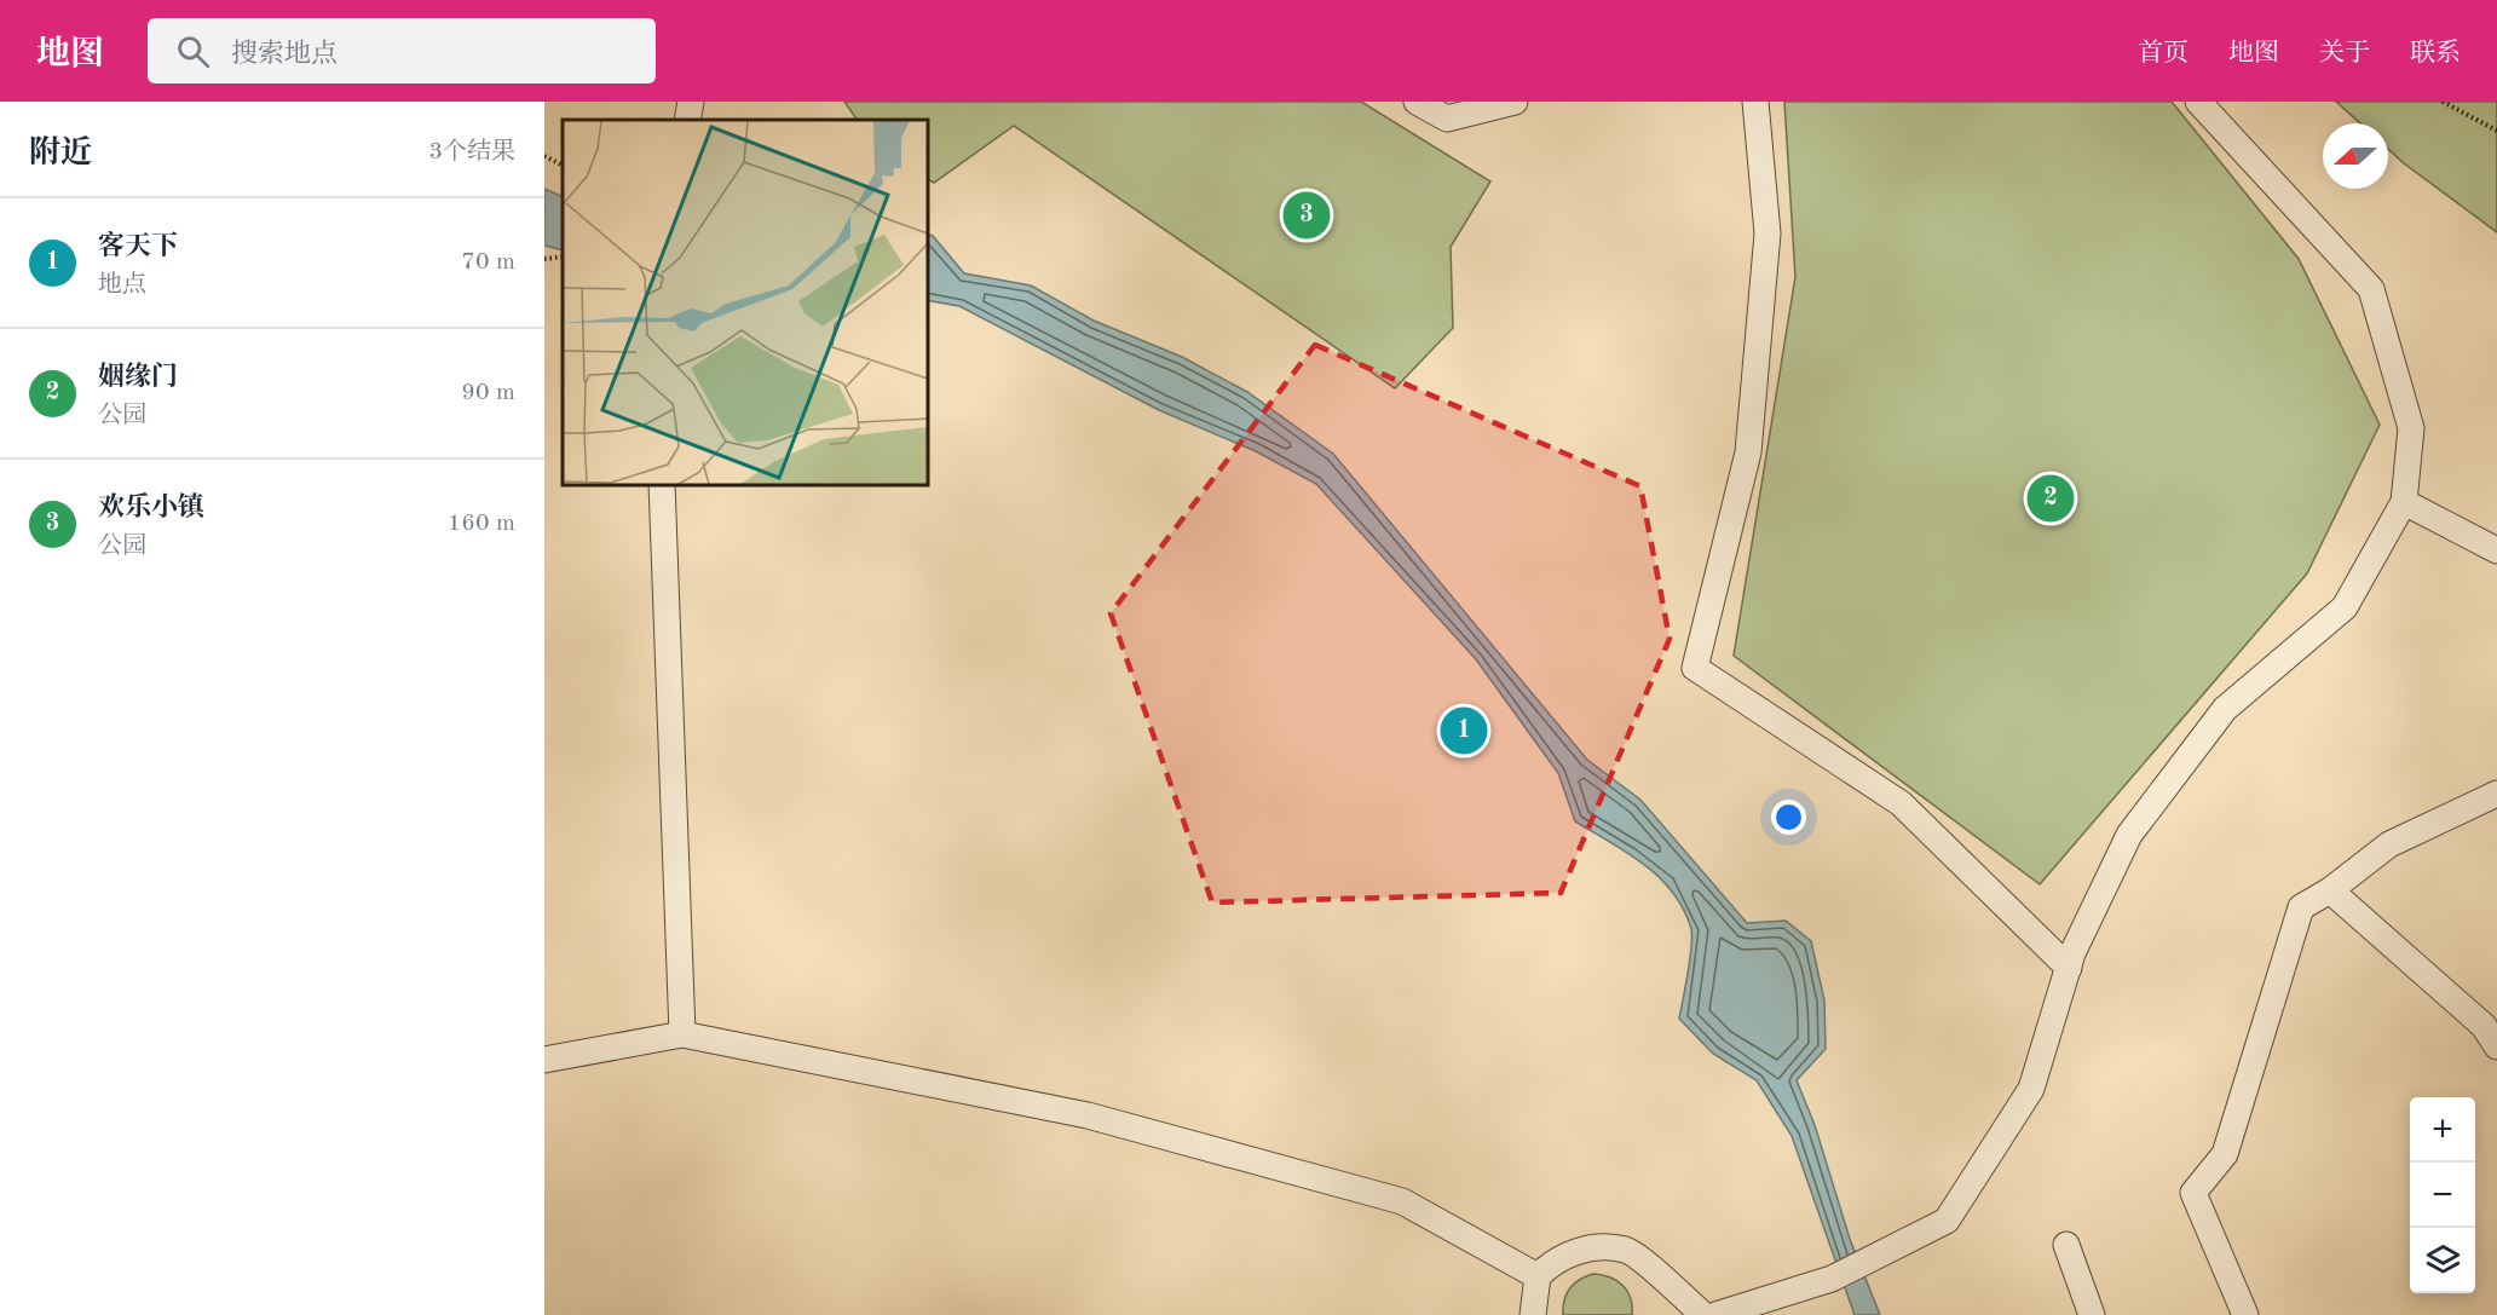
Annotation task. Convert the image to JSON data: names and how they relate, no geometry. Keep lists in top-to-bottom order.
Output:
{
  "north": "left",
  "page": {
    "header": "地图",
    "search": "搜索地点",
    "nav": [
      "首页",
      "地图",
      "关于",
      "联系"
    ],
    "heading": ["附近", "3个结果"],
    "pins": ["3", "2", "1"],
    "list": [
      {
        "mark": "1",
        "name": "客天下",
        "note": "地点",
        "value": "70 m"
      },
      {
        "mark": "2",
        "name": "姻缘门",
        "note": "公园",
        "value": "90 m"
      },
      {
        "mark": "3",
        "name": "欢乐小镇",
        "note": "公园",
        "value": "160 m"
      }
    ],
    "map_buttons": ["+", "−"]
  }
}
